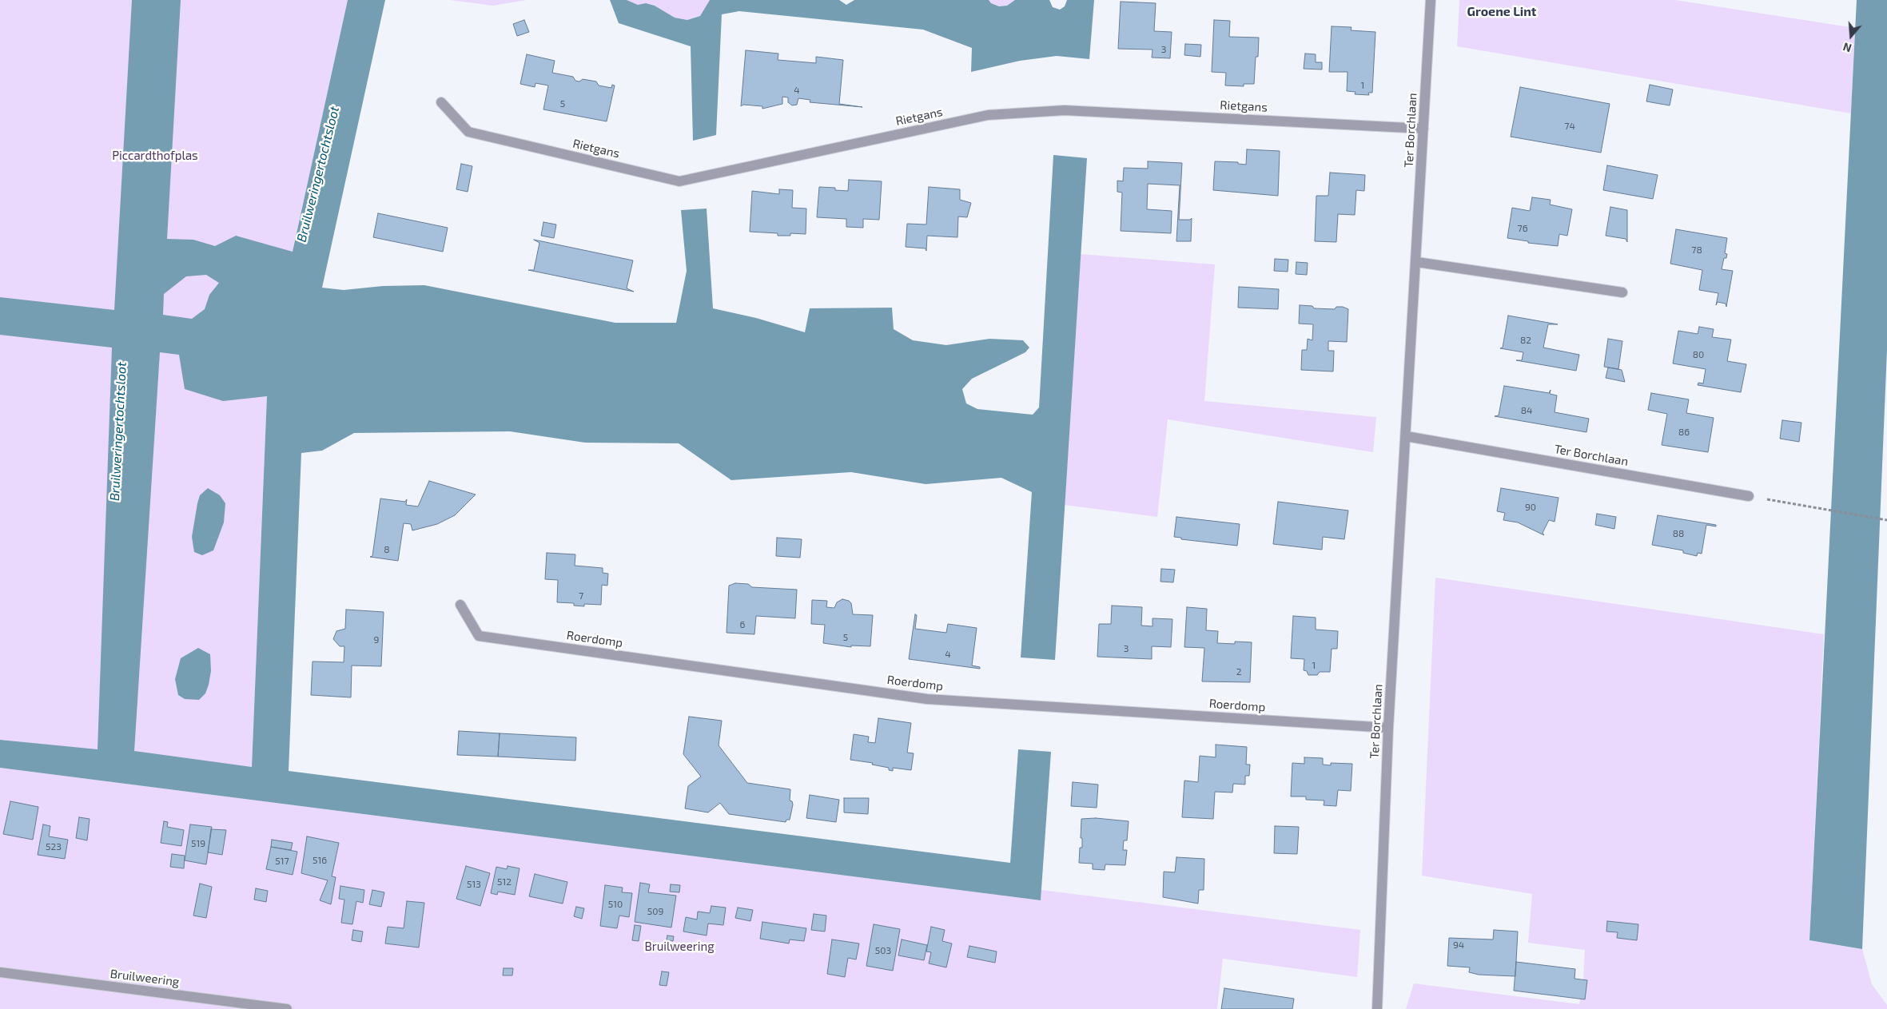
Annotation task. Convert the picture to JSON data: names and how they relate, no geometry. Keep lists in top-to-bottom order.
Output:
{
  "streets": {
    "street": [
      "Rietgans",
      "Ter Borchlaan",
      "Roerdomp",
      "Bruilweering"
    ]
  },
  "crossings": [
    ["Rietgans", "Ter Borchlaan"],
    ["Ter Borchlaan", "Roerdomp"]
  ],
  "districts": ["Groene Lint"],
  "water": ["Bruilweringertochtsloot"],
  "parks": ["Piccardthofplas", "Bruilweering"],
  "house_numbers": [
    "3",
    "1",
    "4",
    "5",
    "74",
    "76",
    "78",
    "82",
    "80",
    "84",
    "86",
    "90",
    "88",
    "8",
    "7",
    "6",
    "5",
    "9",
    "3",
    "4",
    "1",
    "2",
    "519",
    "523",
    "516",
    "517",
    "512",
    "513",
    "510",
    "509",
    "94",
    "503"
  ],
  "north": "bottom"
}
